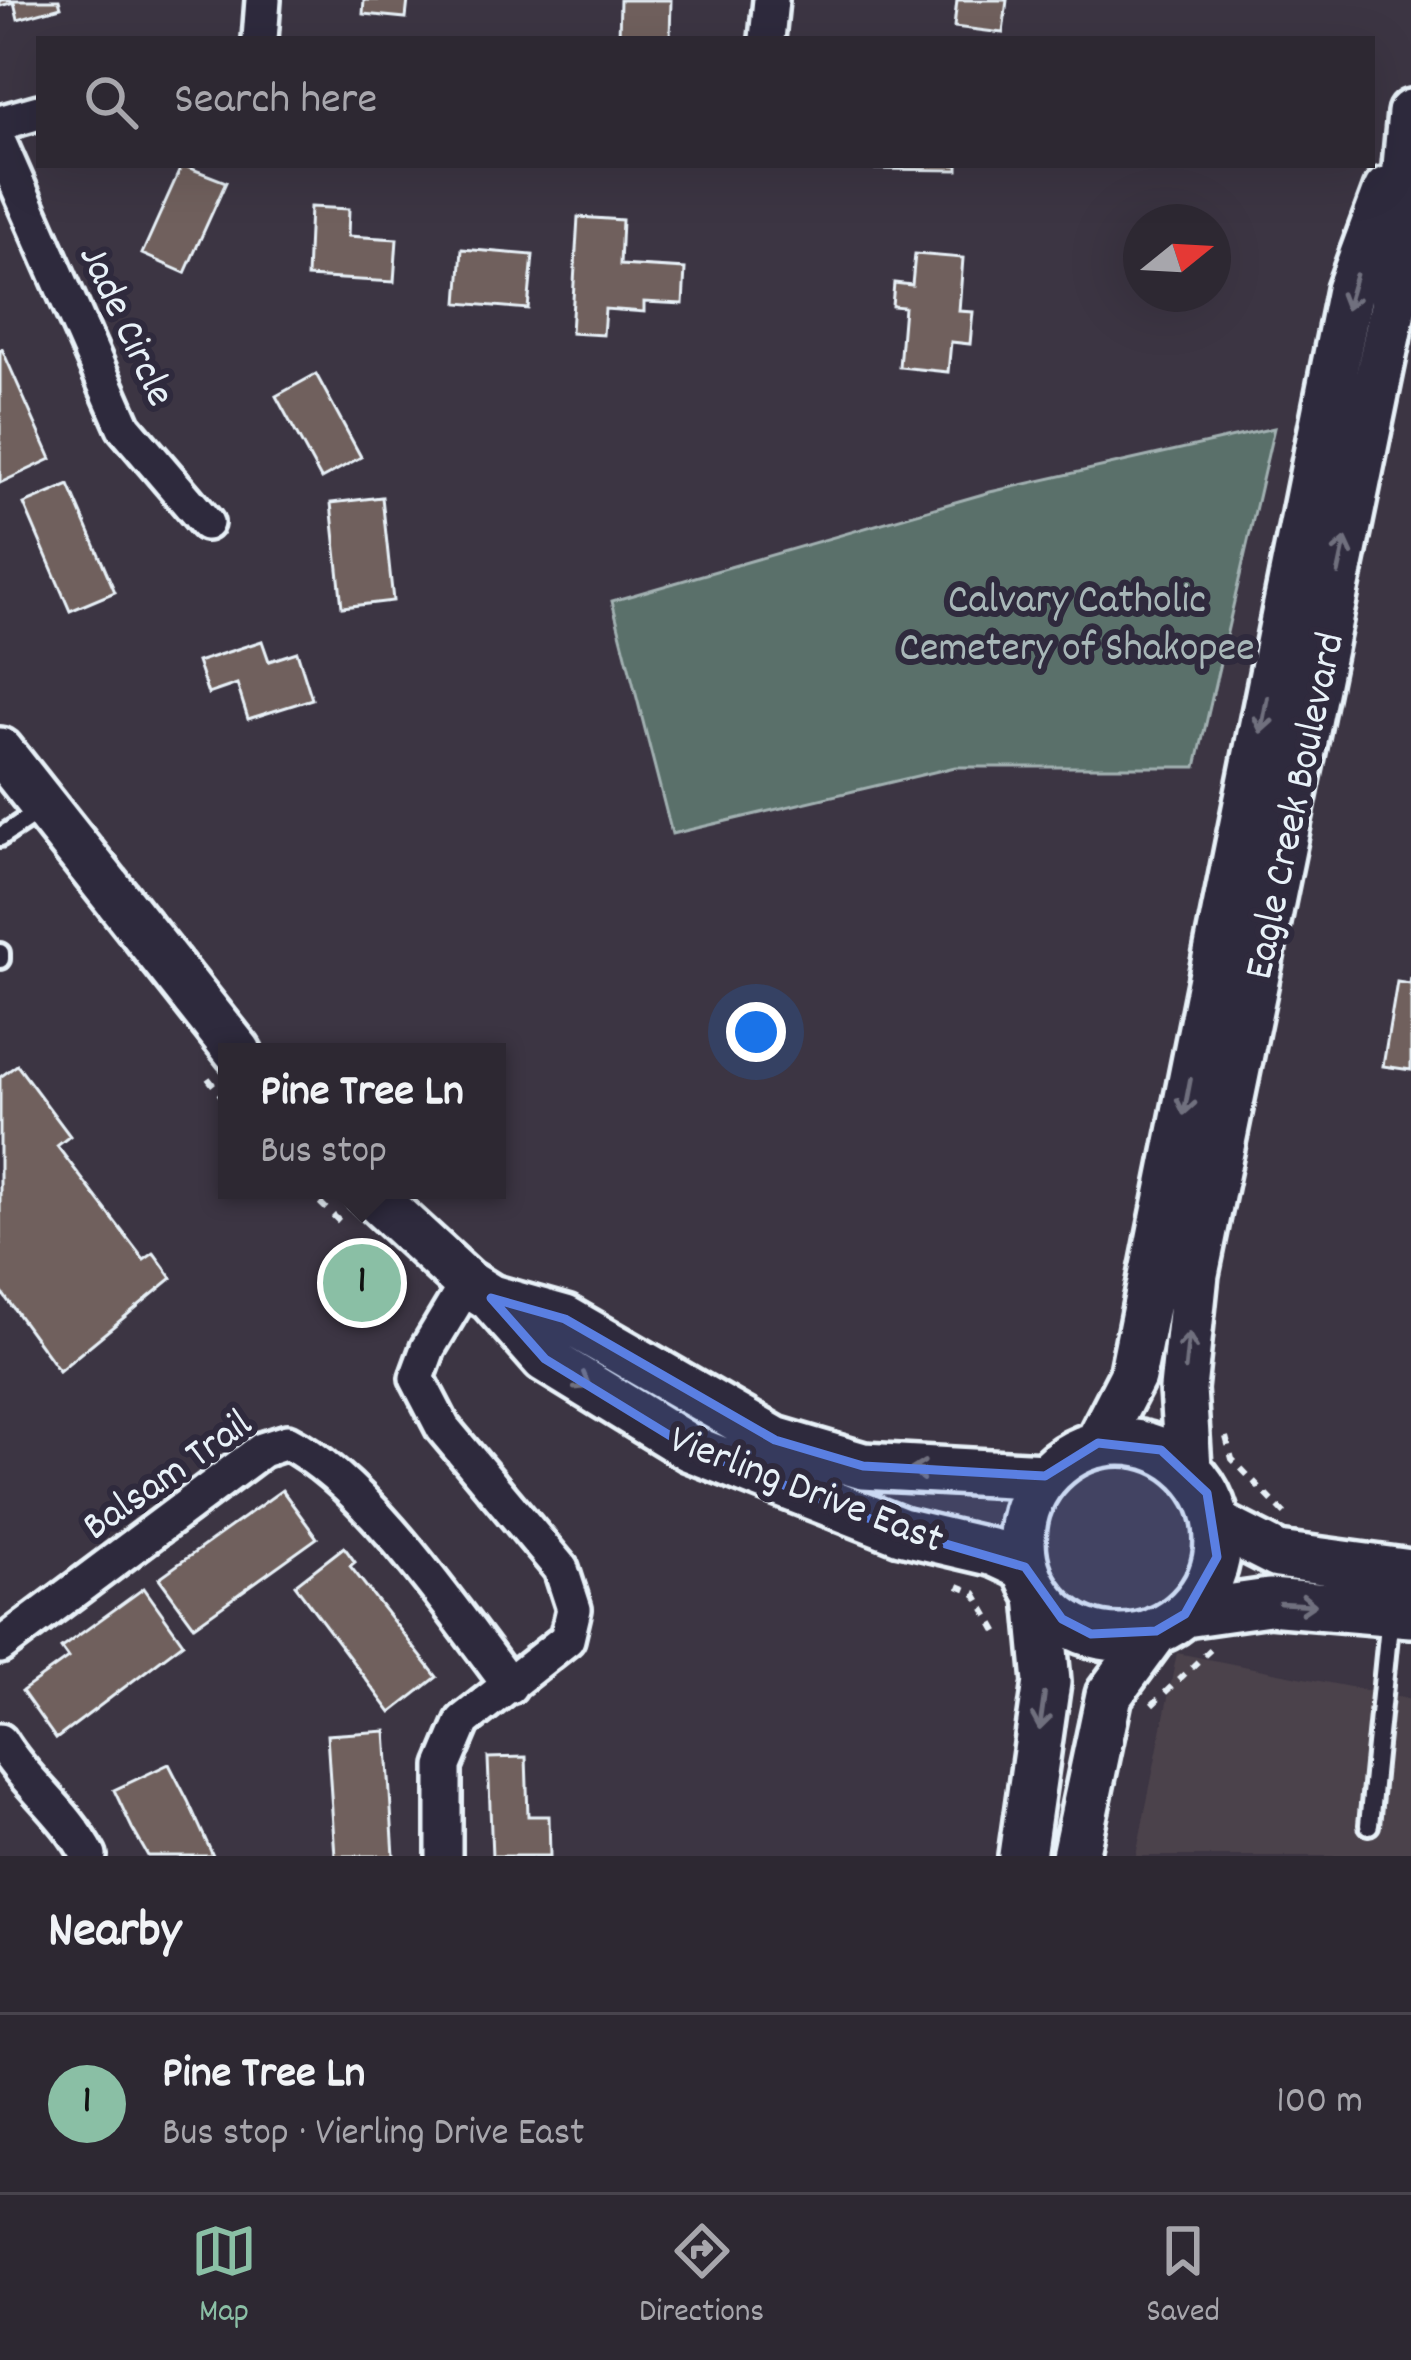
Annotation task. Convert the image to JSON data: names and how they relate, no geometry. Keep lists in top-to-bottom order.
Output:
{
  "streets": {
    "street": [
      "Jade Circle",
      "Eagle Creek Boulevard",
      "Balsam Trail",
      "Vierling Drive East"
    ]
  },
  "crossings": [
    ["Eagle Creek Boulevard", "Vierling Drive East"]
  ],
  "parks": ["Calvary Catholic Cemetery of Shakopee"],
  "north": "right",
  "page": {
    "search": "Search here",
    "popup": ["Pine Tree Ln", "Bus stop"],
    "pins": "1",
    "heading": "Nearby",
    "list": [
      {
        "mark": "1",
        "name": "Pine Tree Ln",
        "note": "Bus stop · Vierling Drive East",
        "value": "100 m"
      }
    ],
    "nav": ["Map", "Directions", "Saved"]
  }
}
